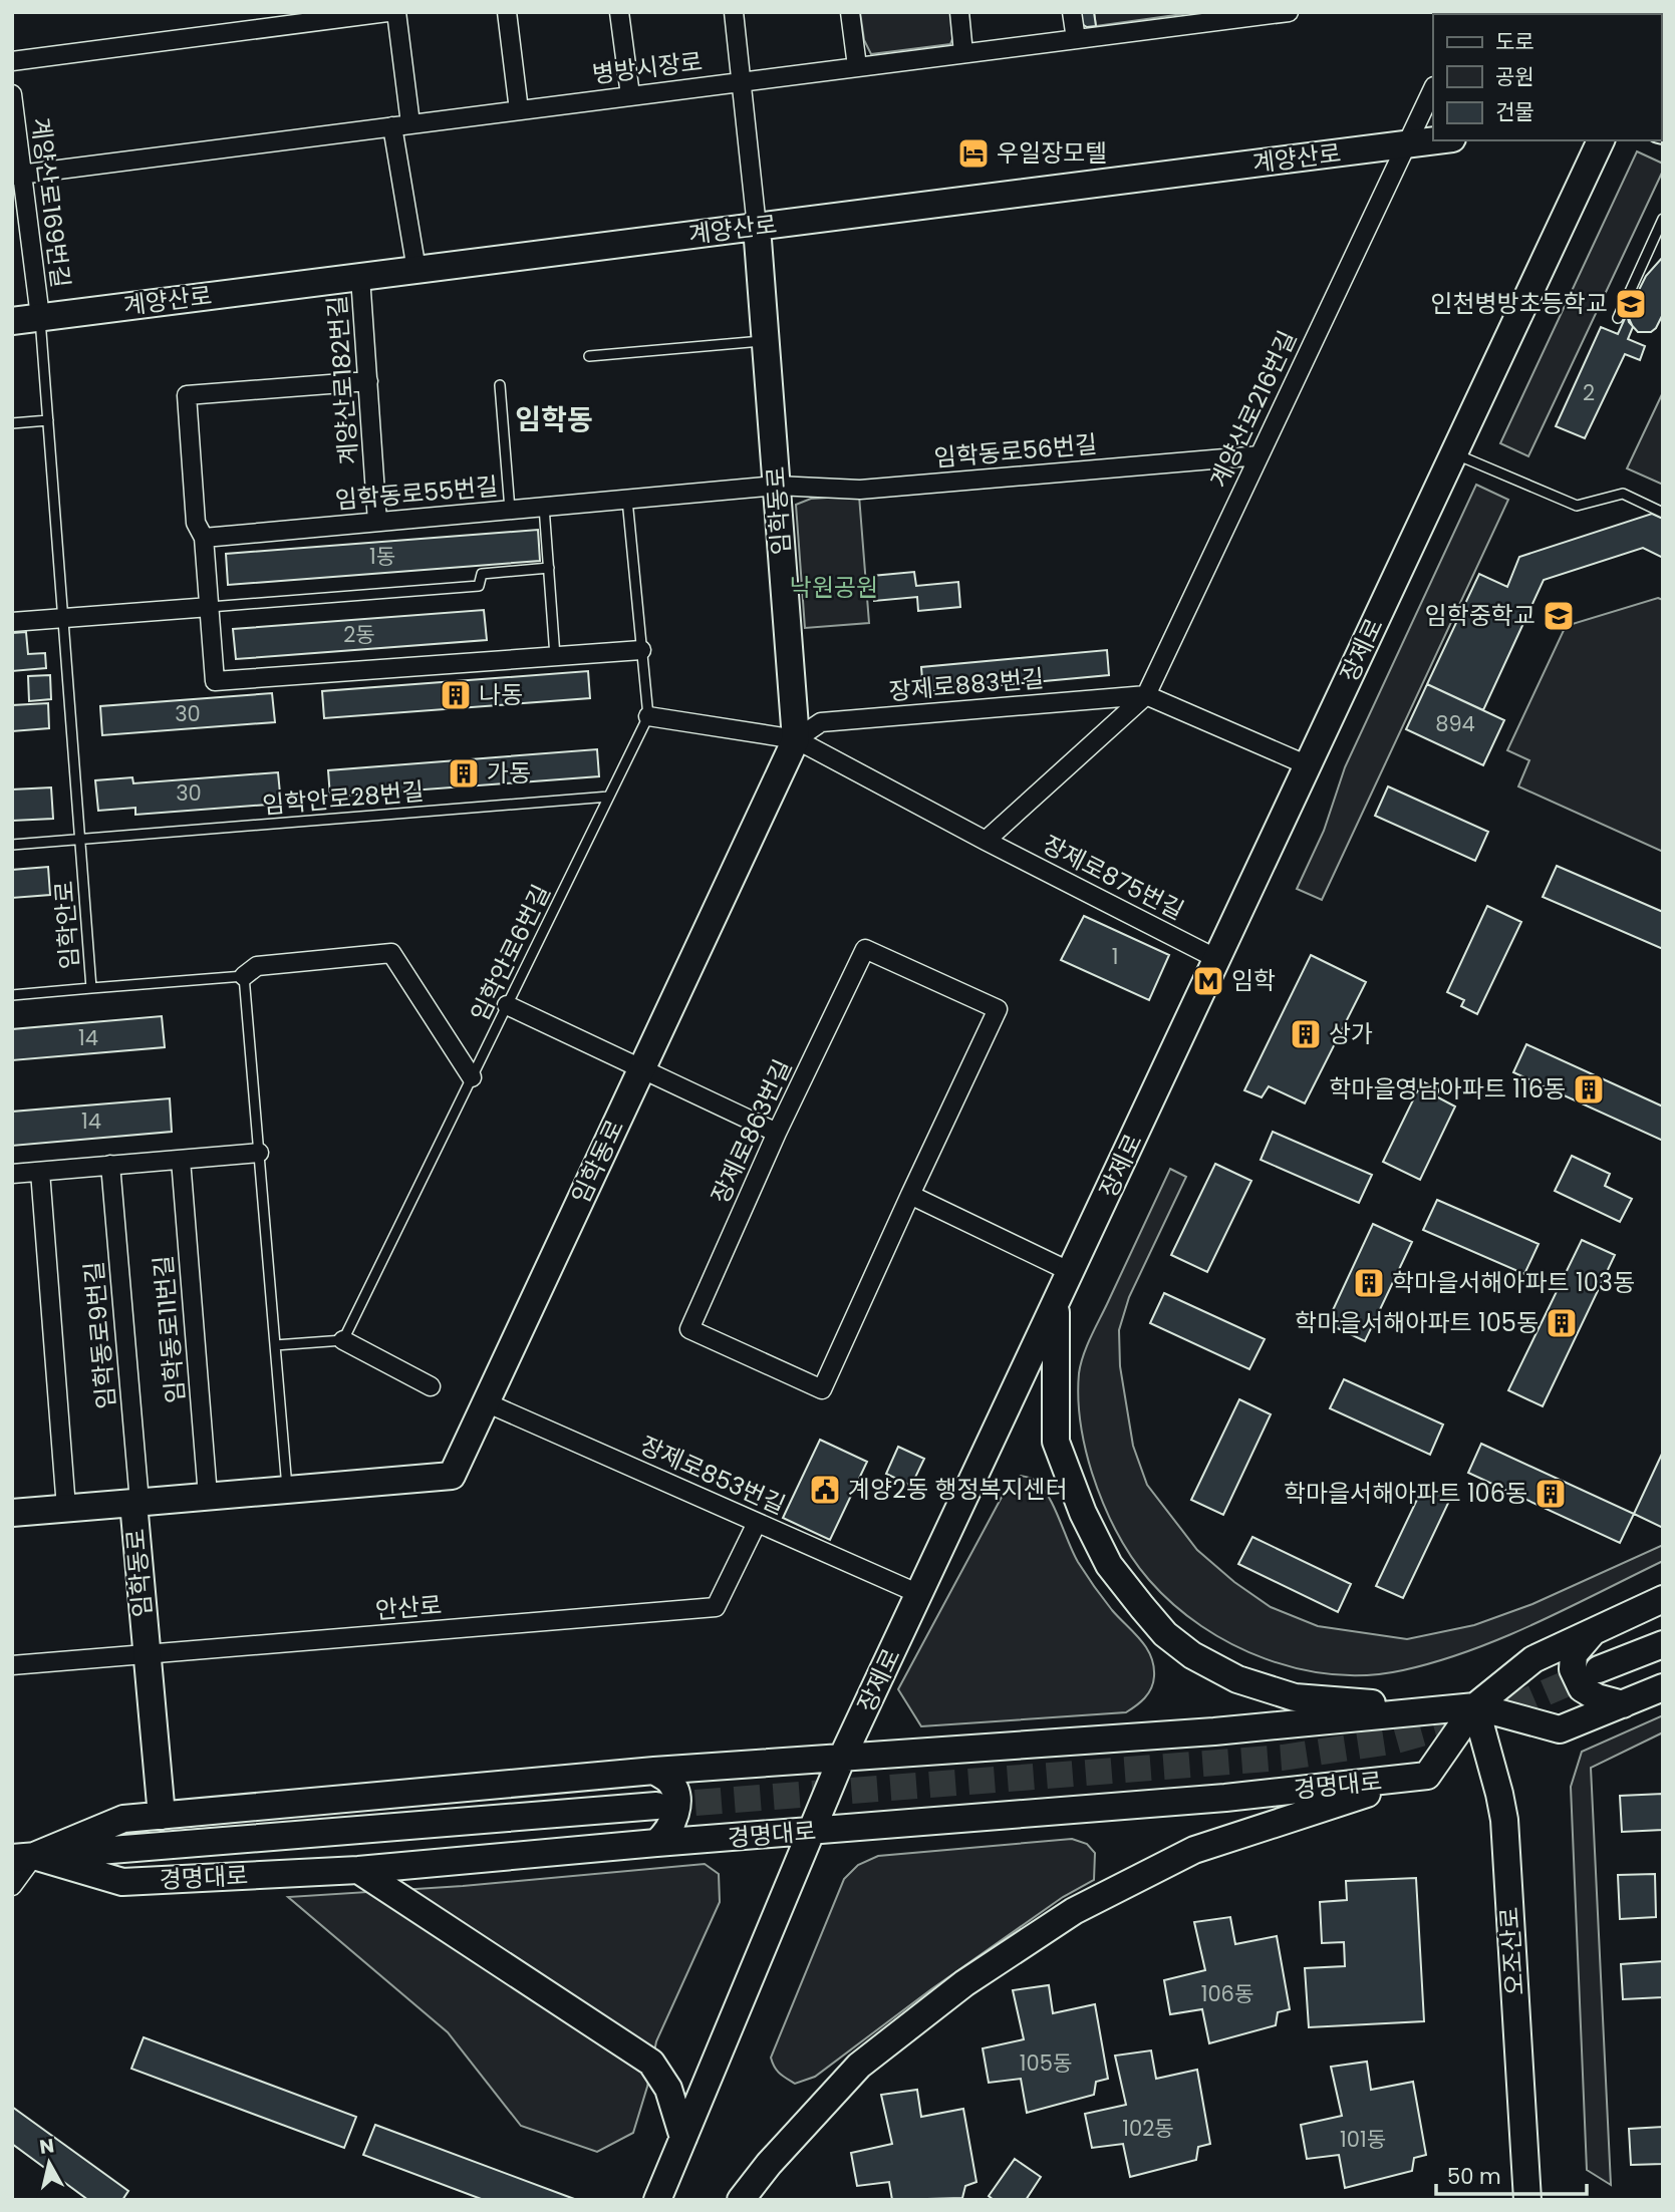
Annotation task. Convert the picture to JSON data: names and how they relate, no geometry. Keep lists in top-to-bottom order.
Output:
{
  "streets": {
    "street": [
      "병방시장로",
      "계양산로",
      "계양산로169번길",
      "계양산로182번길",
      "계양산로216번길",
      "임학동로56번길",
      "임학동로55번길",
      "임학동로",
      "장제로",
      "장제로883번길",
      "장제로875번길",
      "장제로863번길",
      "임학동로11번길",
      "임학동로9번길",
      "장제로853번길",
      "안산로",
      "경명대로",
      "오조산로"
    ],
    "lane": ["임학안로28번길", "임학안로", "임학안로6번길"]
  },
  "crossings": [
    ["병방시장로", "계양산로169번길"],
    ["계양산로", "계양산로169번길"],
    ["계양산로", "계양산로182번길"],
    ["계양산로", "계양산로216번길"],
    ["계양산로", "임학동로"],
    ["계양산로", "임학안로"],
    ["계양산로169번길", "임학안로"],
    ["계양산로182번길", "임학동로55번길"],
    ["계양산로216번길", "임학동로56번길"],
    ["계양산로216번길", "장제로883번길"],
    ["계양산로216번길", "장제로875번길"],
    ["임학동로56번길", "임학동로55번길"],
    ["임학동로56번길", "임학동로"],
    ["임학동로55번길", "임학동로"],
    ["임학동로", "장제로883번길"],
    ["임학동로", "장제로875번길"],
    ["임학동로", "임학동로11번길"],
    ["임학동로", "임학동로9번길"],
    ["임학동로", "장제로853번길"],
    ["임학동로", "안산로"],
    ["장제로", "장제로883번길"],
    ["장제로", "장제로875번길"],
    ["장제로", "장제로853번길"],
    ["장제로", "경명대로"],
    ["장제로883번길", "장제로875번길"],
    ["임학안로28번길", "임학안로"],
    ["임학안로28번길", "임학안로6번길"],
    ["장제로875번길", "임학안로6번길"],
    ["장제로853번길", "안산로"]
  ],
  "districts": ["임학동"],
  "parks": ["낙원공원"],
  "places": {
    "hotel": ["우일장모텔"],
    "school or university": ["인천병방초등학교", "임학중학교"],
    "building": [
      "나동",
      "가동",
      "상가",
      "학마을영남아파트 116동",
      "학마을서해아파트 103동",
      "학마을서해아파트 105동",
      "학마을서해아파트 106동"
    ],
    "metro station": ["임학"],
    "public building": ["계양2동 행정복지센터"]
  },
  "house_numbers": [
    "2",
    "1동",
    "2동",
    "30",
    "894",
    "30",
    "1",
    "14",
    "14",
    "106동",
    "105동",
    "102동",
    "101동"
  ],
  "legend": ["도로", "공원", "건물"],
  "scale_bar": "50 m",
  "north": "top"
}
